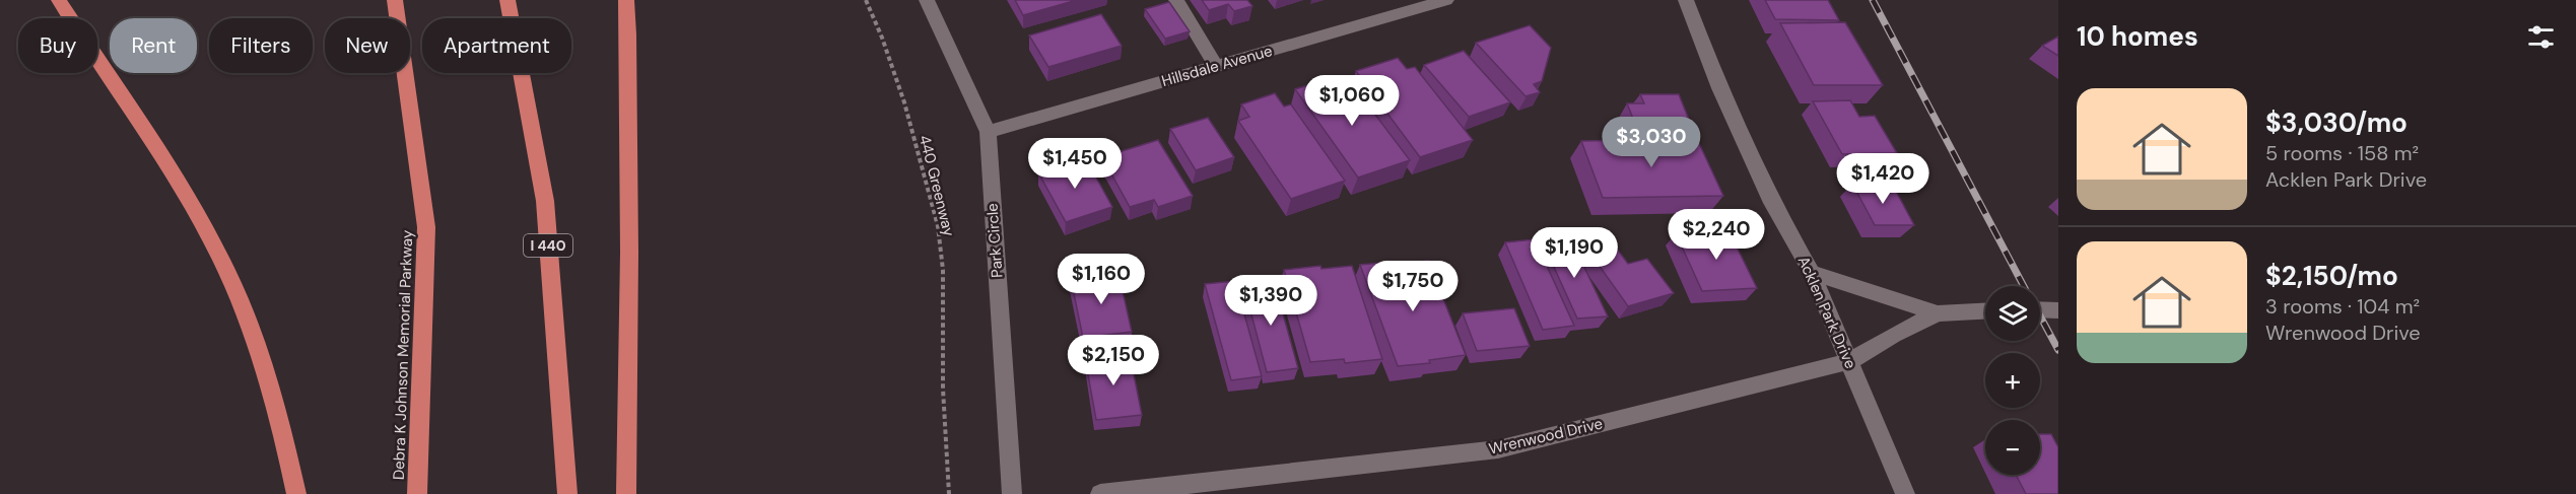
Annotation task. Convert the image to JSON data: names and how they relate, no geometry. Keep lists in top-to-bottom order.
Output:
{
  "streets": {
    "highway": ["I 440", "Debra K Johnson Memorial Parkway"],
    "street": [
      "Hillsdale Avenue",
      "Park Circle",
      "Acklen Park Drive",
      "Wrenwood Drive"
    ],
    "path": ["440 Greenway"]
  },
  "crossings": [
    ["Hillsdale Avenue", "Park Circle"],
    ["Acklen Park Drive", "Wrenwood Drive"]
  ],
  "page": {
    "heading": "10 homes",
    "chip": [
      "Buy",
      "Rent",
      "Filters",
      "New",
      "Apartment"
    ],
    "list": [
      {
        "name": "$3,030/mo",
        "note": "5 rooms · 158 m² · Acklen Park Drive"
      },
      {
        "name": "$2,150/mo",
        "note": "3 rooms · 104 m² · Wrenwood Drive"
      }
    ],
    "price": [
      "$1,060",
      "$3,030",
      "$1,450",
      "$1,420",
      "$2,240",
      "$1,190",
      "$1,160",
      "$1,750",
      "$1,390",
      "$2,150"
    ],
    "map_buttons": ["+", "−"]
  }
}
